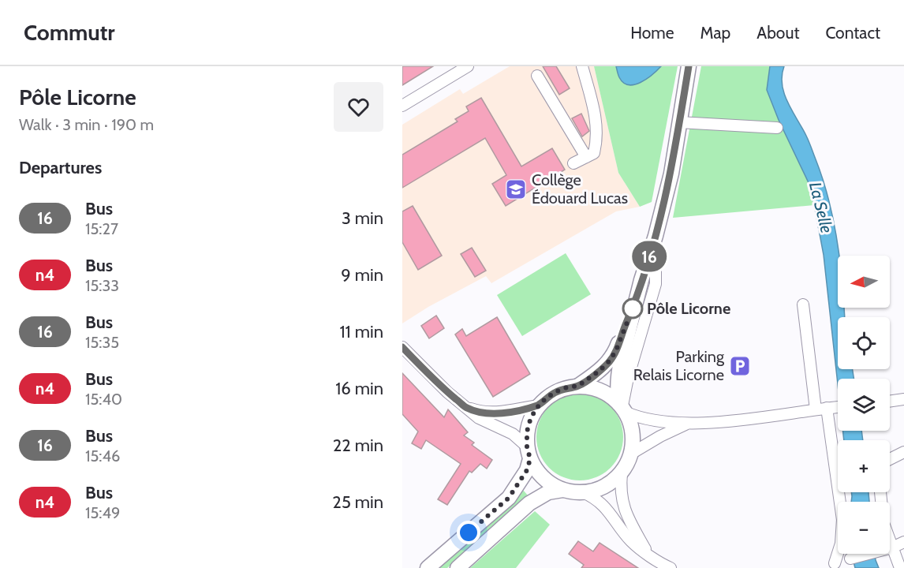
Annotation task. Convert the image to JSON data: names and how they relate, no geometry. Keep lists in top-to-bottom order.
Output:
{
  "water": ["La Selle"],
  "places": {
    "school or university": ["Collège Édouard Lucas"],
    "other": ["Pôle Licorne"],
    "parking": ["Parking Relais Licorne"]
  },
  "lines": ["bus line 16"],
  "north": "left",
  "page": {
    "header": "Commutr",
    "nav": [
      "Home",
      "Map",
      "About",
      "Contact"
    ],
    "heading": [
      ["Pôle Licorne", "Walk · 3 min · 190 m"],
      "Departures"
    ],
    "on_map": "16",
    "list": [
      {
        "mark": "16",
        "name": "Bus",
        "note": "15:27",
        "value": "3 min"
      },
      {
        "mark": "n4",
        "name": "Bus",
        "note": "15:33",
        "value": "9 min"
      },
      {
        "mark": "16",
        "name": "Bus",
        "note": "15:35",
        "value": "11 min"
      },
      {
        "mark": "n4",
        "name": "Bus",
        "note": "15:40",
        "value": "16 min"
      },
      {
        "mark": "16",
        "name": "Bus",
        "note": "15:46",
        "value": "22 min"
      },
      {
        "mark": "n4",
        "name": "Bus",
        "note": "15:49",
        "value": "25 min"
      }
    ],
    "map_buttons": ["+", "−"]
  }
}
